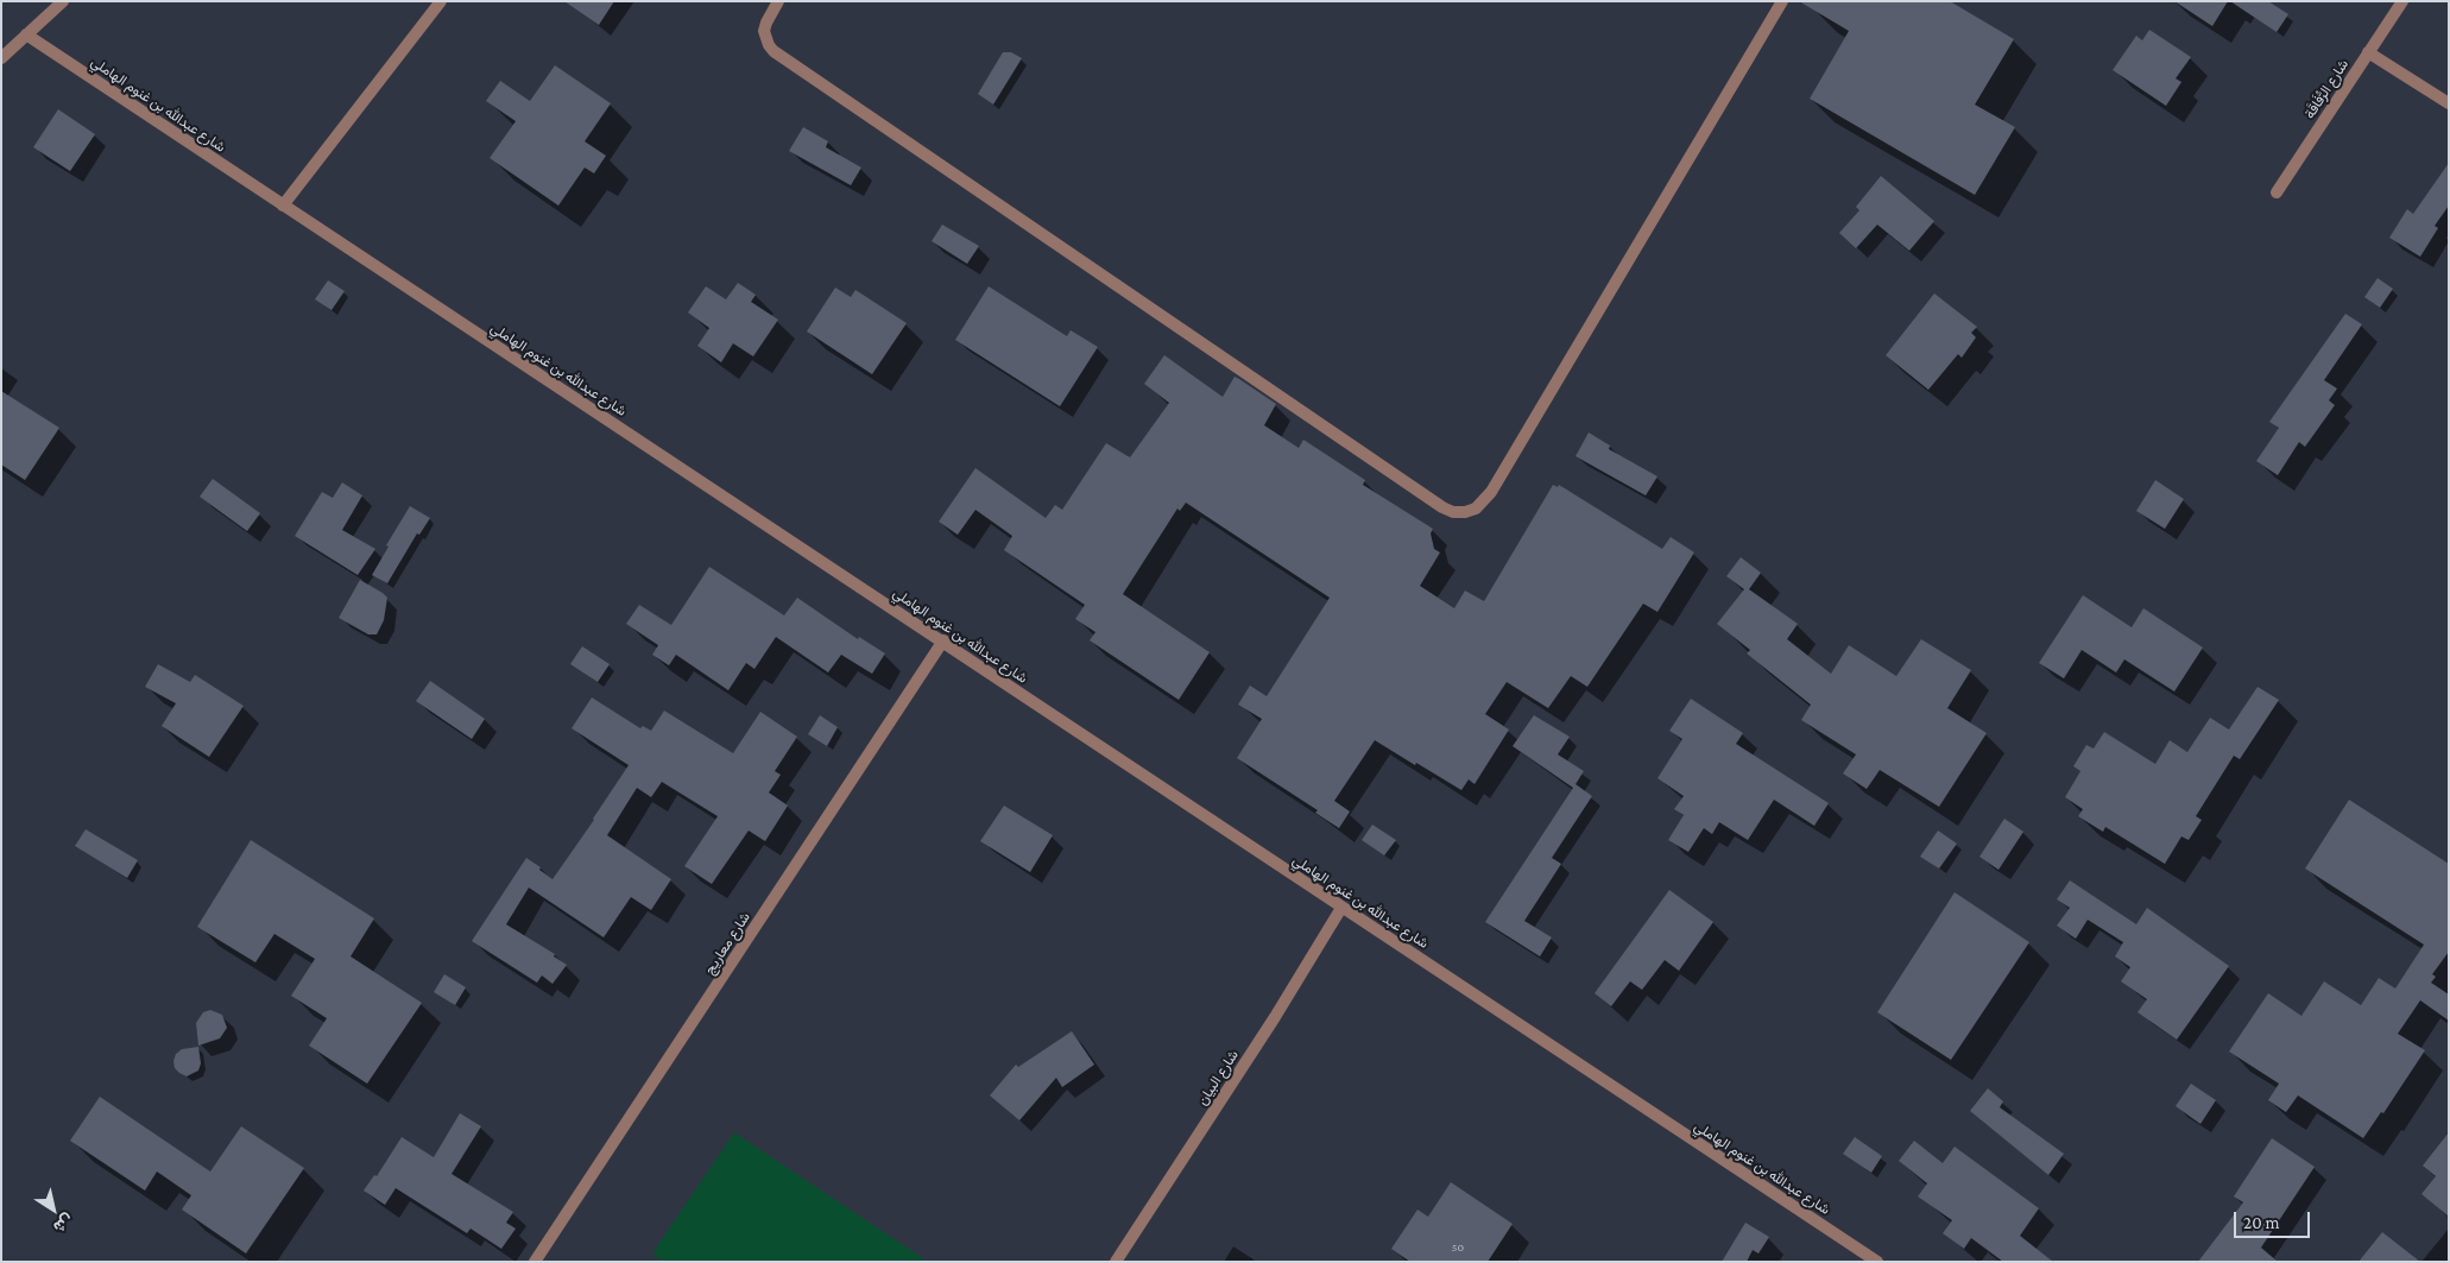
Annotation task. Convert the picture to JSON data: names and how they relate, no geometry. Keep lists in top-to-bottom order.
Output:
{
  "streets": {
    "street": [
      "شارع الرُّفَاقَة",
      "شارع عبدالله بن غنوم الهاملي",
      "شارع معاريج",
      "شارع البيان"
    ]
  },
  "crossings": [
    ["شارع عبدالله بن غنوم الهاملي", "شارع معاريج"],
    ["شارع عبدالله بن غنوم الهاملي", "شارع البيان"]
  ],
  "house_numbers": ["50"],
  "scale_bar": "20 m",
  "north": "bottom right"
}
